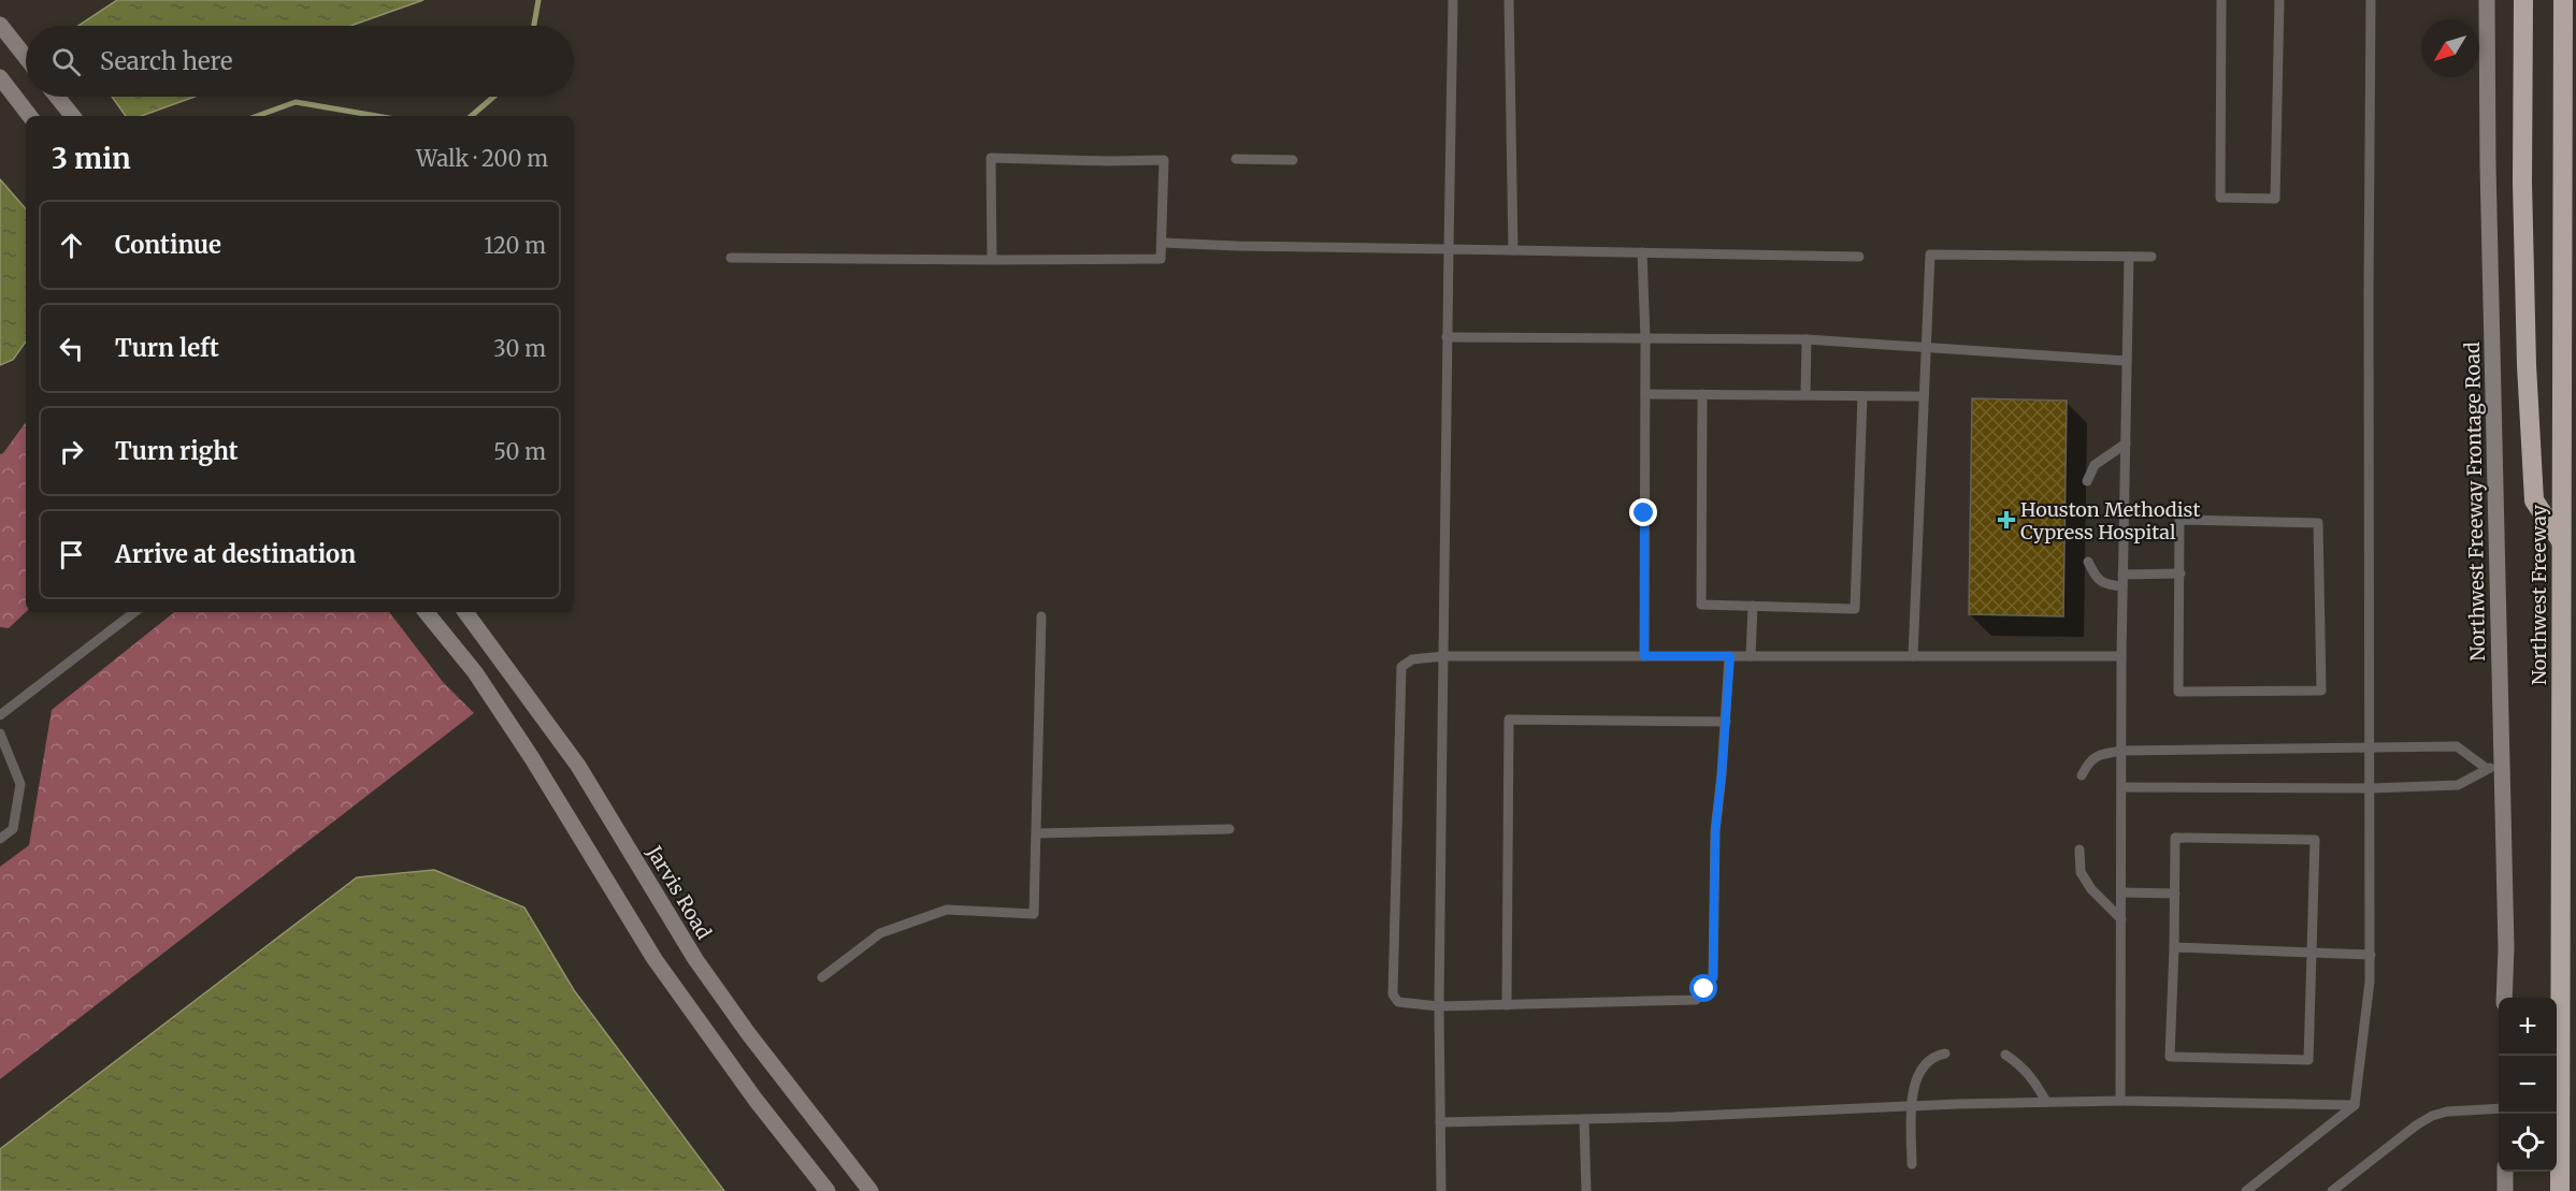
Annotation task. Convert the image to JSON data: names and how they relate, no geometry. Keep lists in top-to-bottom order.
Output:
{
  "streets": {
    "highway": ["Northwest Freeway"],
    "street": ["Northwest Freeway Frontage Road", "Jarvis Road"]
  },
  "places": {
    "health": ["Houston Methodist Cypress Hospital"]
  },
  "north": "bottom left",
  "page": {
    "search": "Search here",
    "heading": ["3 min", "Walk · 200 m"],
    "list": [
      ["Continue", "120 m"],
      ["Turn left", "30 m"],
      ["Turn right", "50 m"],
      "Arrive at destination"
    ],
    "map_buttons": ["+", "−"]
  }
}
